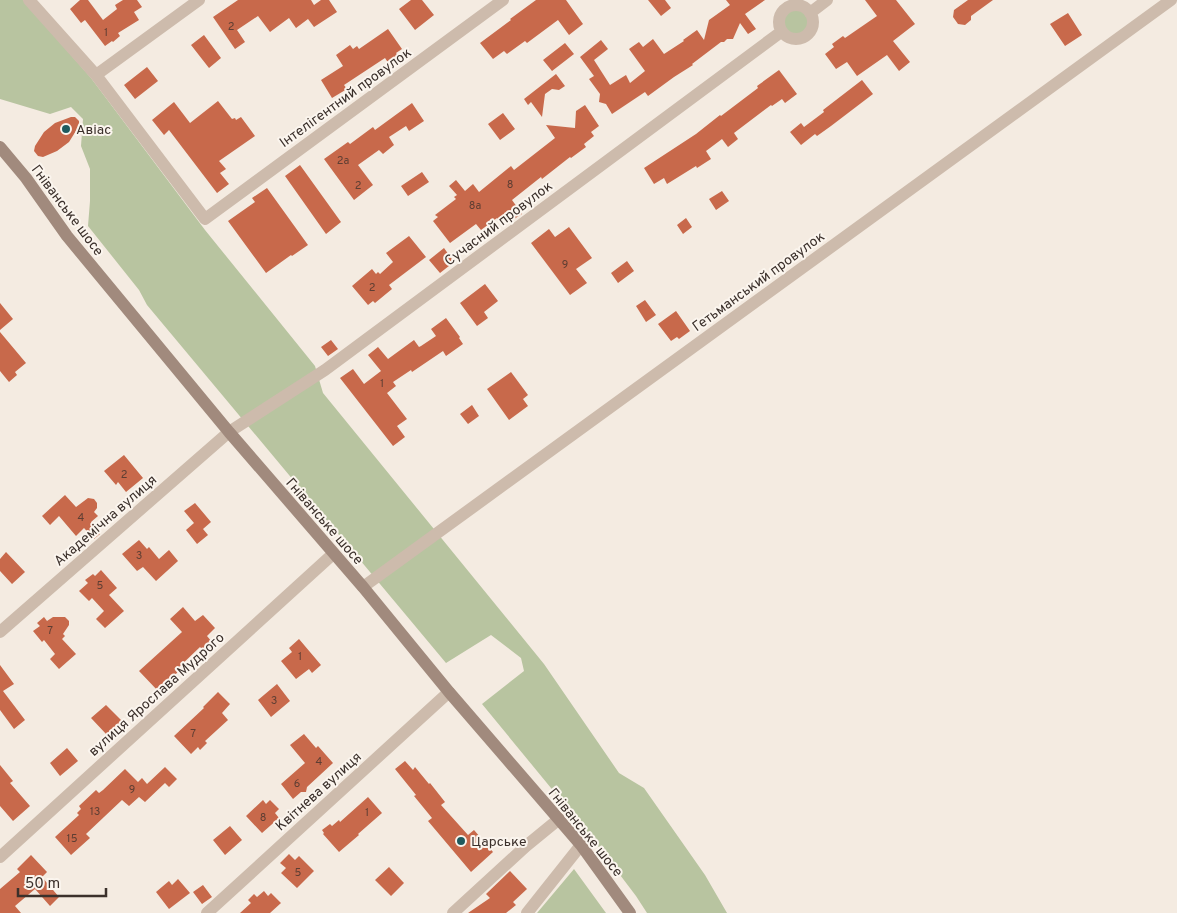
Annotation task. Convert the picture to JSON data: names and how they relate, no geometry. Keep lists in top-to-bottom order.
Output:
{
  "streets": {
    "main road": ["Гніванське шосе"],
    "street": [
      "Інтелігентний провулок",
      "Сучасний провулок",
      "Гетьманський провулок",
      "Академічна вулиця",
      "вулиця Ярослава Мудрого",
      "Квітнева вулиця"
    ]
  },
  "crossings": [
    ["Гніванське шосе", "Сучасний провулок"],
    ["Гніванське шосе", "Гетьманський провулок"],
    ["Гніванське шосе", "Академічна вулиця"],
    ["Гніванське шосе", "вулиця Ярослава Мудрого"],
    ["Гніванське шосе", "Квітнева вулиця"],
    ["Сучасний провулок", "Академічна вулиця"]
  ],
  "places": ["Авіас", "Царське"],
  "house_numbers": [
    "2",
    "1",
    "2а",
    "8",
    "2",
    "8а",
    "9",
    "2",
    "1",
    "2",
    "4",
    "3",
    "5",
    "7",
    "1",
    "3",
    "7",
    "4",
    "6",
    "9",
    "13",
    "1",
    "8",
    "15",
    "5"
  ],
  "scale_bar": "50 m"
}
